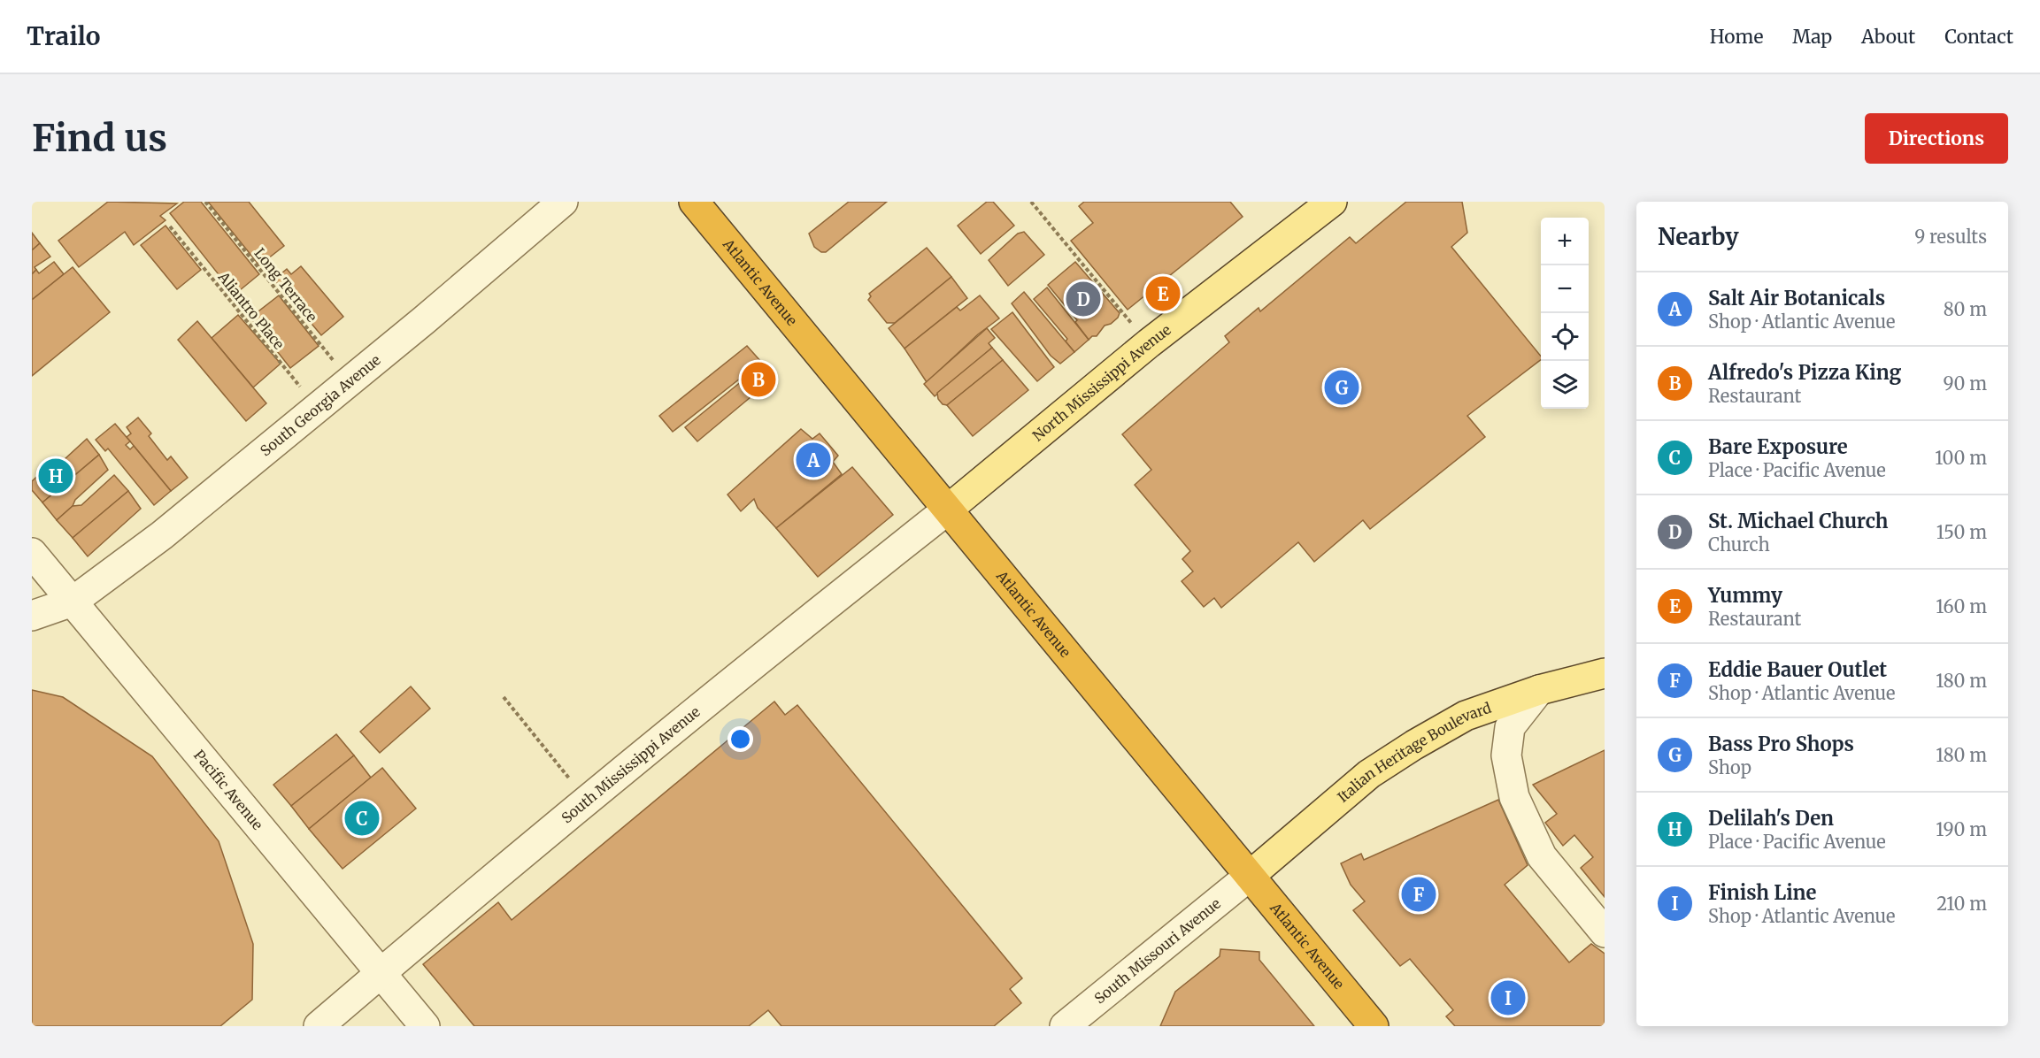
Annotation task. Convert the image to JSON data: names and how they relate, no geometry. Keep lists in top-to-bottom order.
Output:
{
  "streets": {
    "highway": ["Atlantic Avenue"],
    "main road": ["North Mississippi Avenue", "Italian Heritage Boulevard"],
    "street": [
      "South Georgia Avenue",
      "South Mississippi Avenue",
      "Pacific Avenue",
      "South Missouri Avenue"
    ],
    "path": ["Long Terrace", "Aliantro Place"]
  },
  "crossings": [
    ["Atlantic Avenue", "North Mississippi Avenue"],
    ["Atlantic Avenue", "Italian Heritage Boulevard"],
    ["Atlantic Avenue", "South Mississippi Avenue"],
    ["Atlantic Avenue", "South Missouri Avenue"],
    ["Long Terrace", "South Georgia Avenue"],
    ["Aliantro Place", "South Georgia Avenue"],
    ["North Mississippi Avenue", "South Mississippi Avenue"],
    ["South Georgia Avenue", "Pacific Avenue"],
    ["Italian Heritage Boulevard", "South Missouri Avenue"],
    ["South Mississippi Avenue", "Pacific Avenue"]
  ],
  "page": {
    "header": "Trailo",
    "nav": [
      "Home",
      "Map",
      "About",
      "Contact"
    ],
    "buttons": "Directions",
    "title": "Find us",
    "heading": ["Nearby", "9 results"],
    "map_buttons": ["+", "−"],
    "list": [
      {
        "mark": "A",
        "name": "Salt Air Botanicals",
        "note": "Shop · Atlantic Avenue",
        "value": "80 m"
      },
      {
        "mark": "B",
        "name": "Alfredo's Pizza King",
        "note": "Restaurant",
        "value": "90 m"
      },
      {
        "mark": "C",
        "name": "Bare Exposure",
        "note": "Place · Pacific Avenue",
        "value": "100 m"
      },
      {
        "mark": "D",
        "name": "St. Michael Church",
        "note": "Church",
        "value": "150 m"
      },
      {
        "mark": "E",
        "name": "Yummy",
        "note": "Restaurant",
        "value": "160 m"
      },
      {
        "mark": "F",
        "name": "Eddie Bauer Outlet",
        "note": "Shop · Atlantic Avenue",
        "value": "180 m"
      },
      {
        "mark": "G",
        "name": "Bass Pro Shops",
        "note": "Shop",
        "value": "180 m"
      },
      {
        "mark": "H",
        "name": "Delilah's Den",
        "note": "Place · Pacific Avenue",
        "value": "190 m"
      },
      {
        "mark": "I",
        "name": "Finish Line",
        "note": "Shop · Atlantic Avenue",
        "value": "210 m"
      }
    ],
    "pins": [
      "E",
      "D",
      "B",
      "G",
      "A",
      "H",
      "C",
      "F",
      "I"
    ]
  }
}
